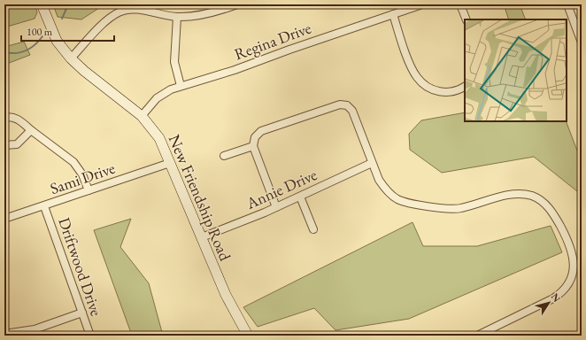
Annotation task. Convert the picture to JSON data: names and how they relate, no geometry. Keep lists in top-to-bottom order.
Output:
{
  "streets": {
    "street": [
      "Regina Drive",
      "Sami Drive",
      "Annie Drive",
      "New Friendship Road",
      "Driftwood Drive"
    ]
  },
  "crossings": [
    ["Regina Drive", "New Friendship Road"],
    ["Sami Drive", "New Friendship Road"],
    ["Sami Drive", "Driftwood Drive"],
    ["Annie Drive", "New Friendship Road"]
  ],
  "scale_bar": "100 m",
  "north": "top right"
}
